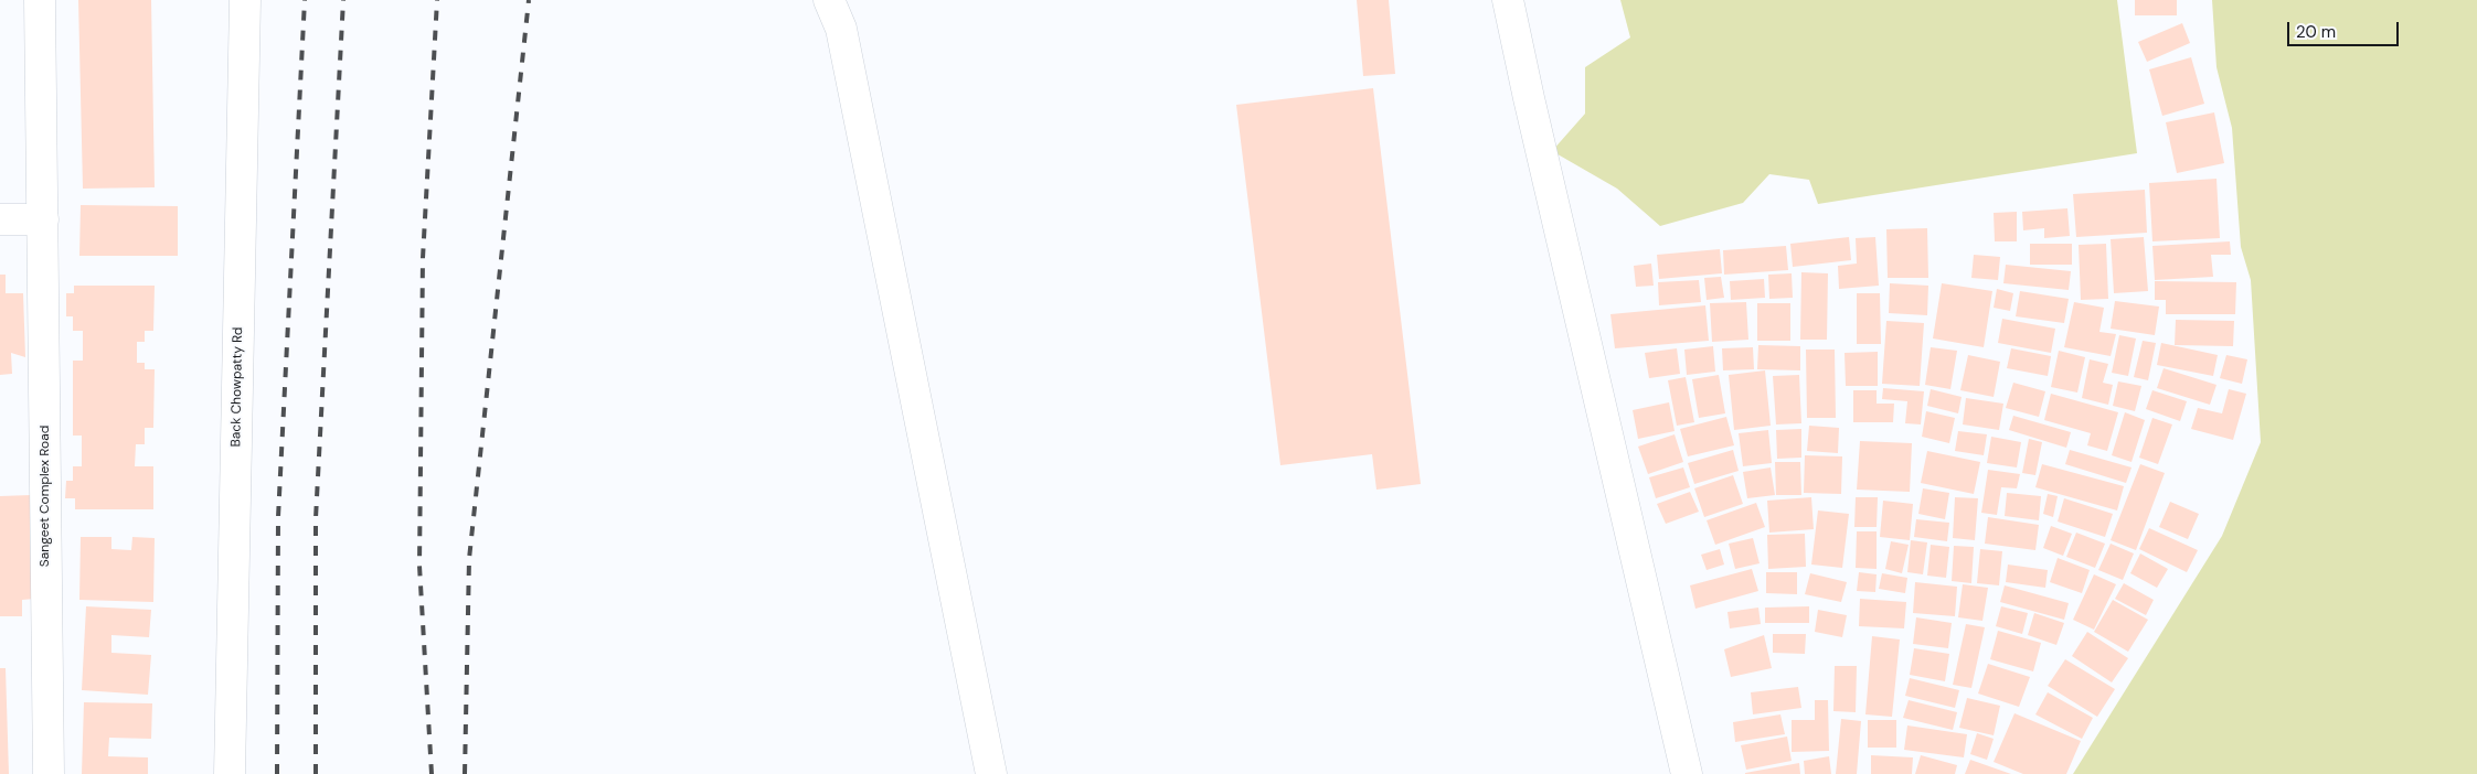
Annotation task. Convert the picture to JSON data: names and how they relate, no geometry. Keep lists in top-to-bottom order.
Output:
{
  "streets": {
    "street": ["Back Chowpatty Rd", "Sangeet Complex Road"]
  },
  "scale_bar": "20 m"
}
